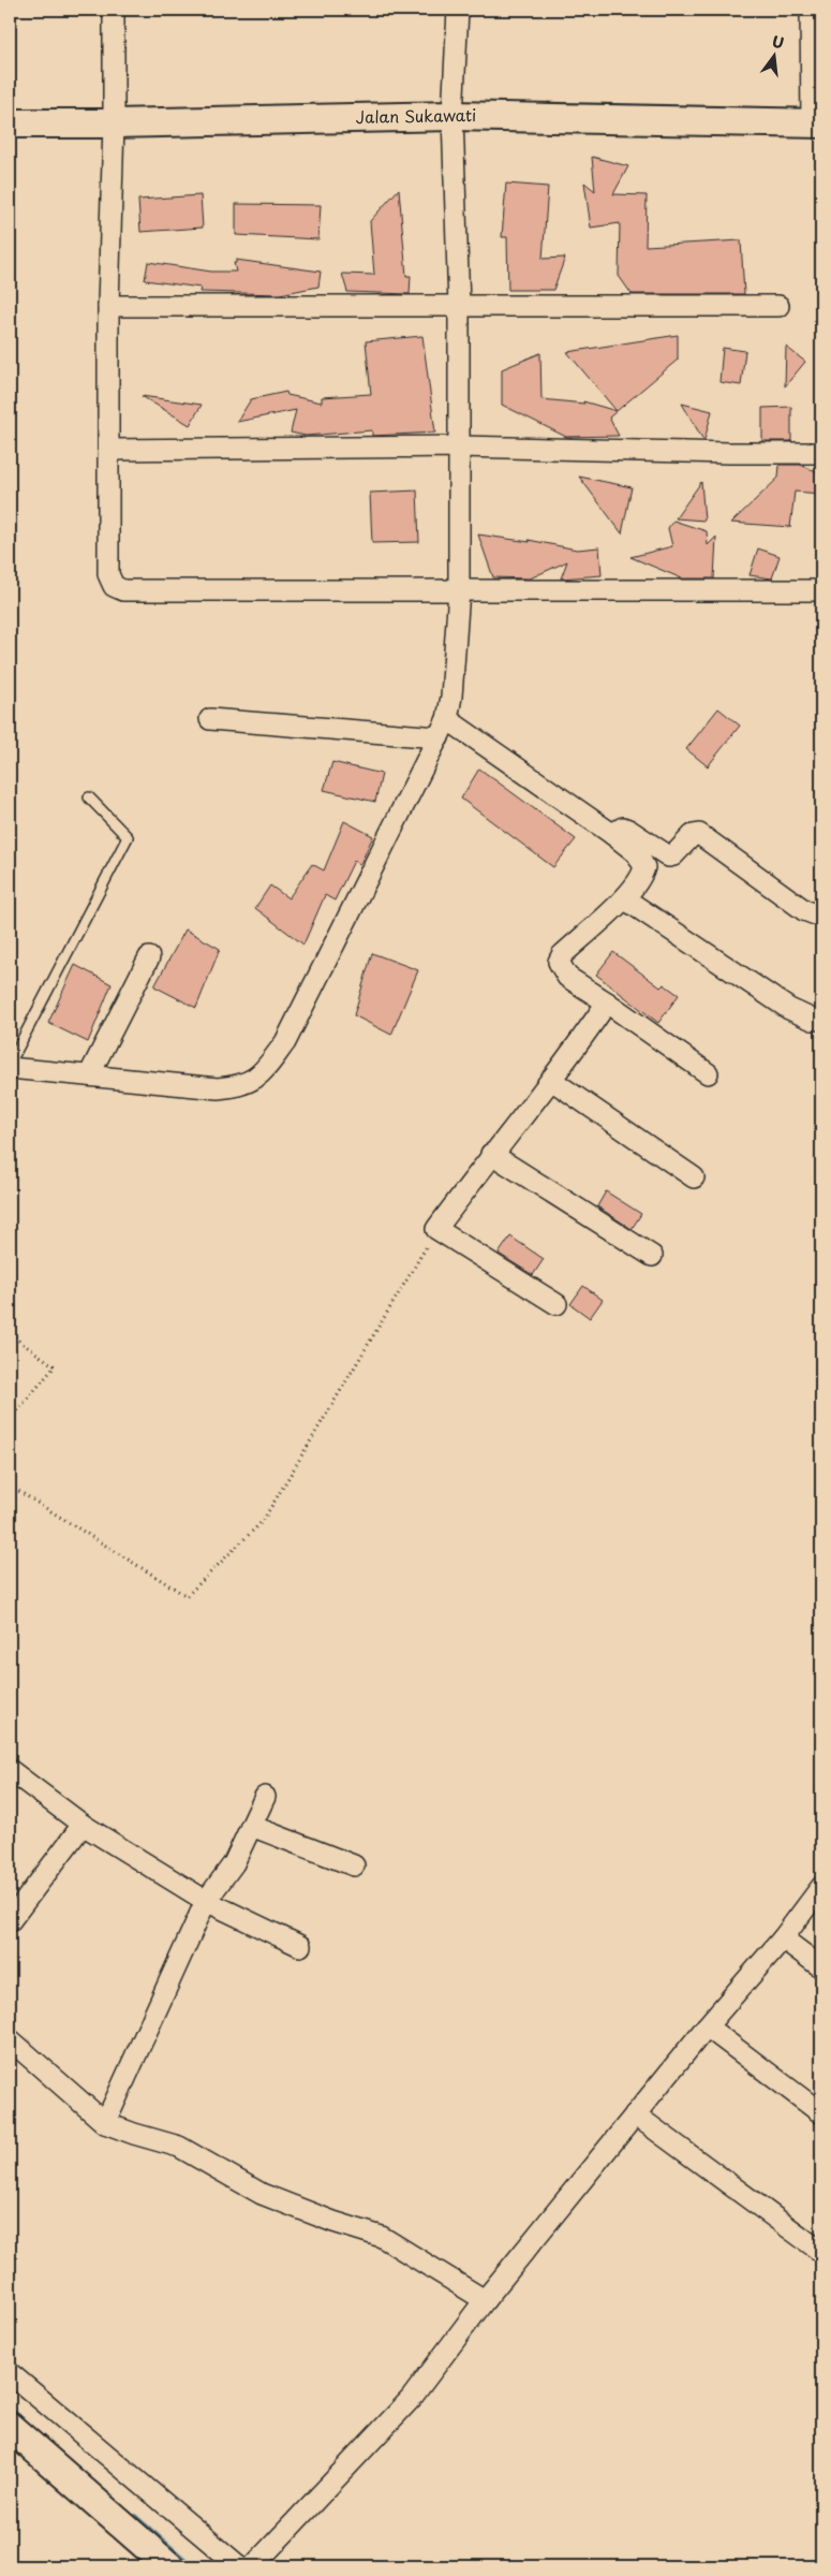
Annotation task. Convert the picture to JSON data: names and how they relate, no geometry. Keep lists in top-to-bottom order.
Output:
{
  "streets": {
    "street": ["Jalan Sukawati"]
  },
  "north": "top"
}
